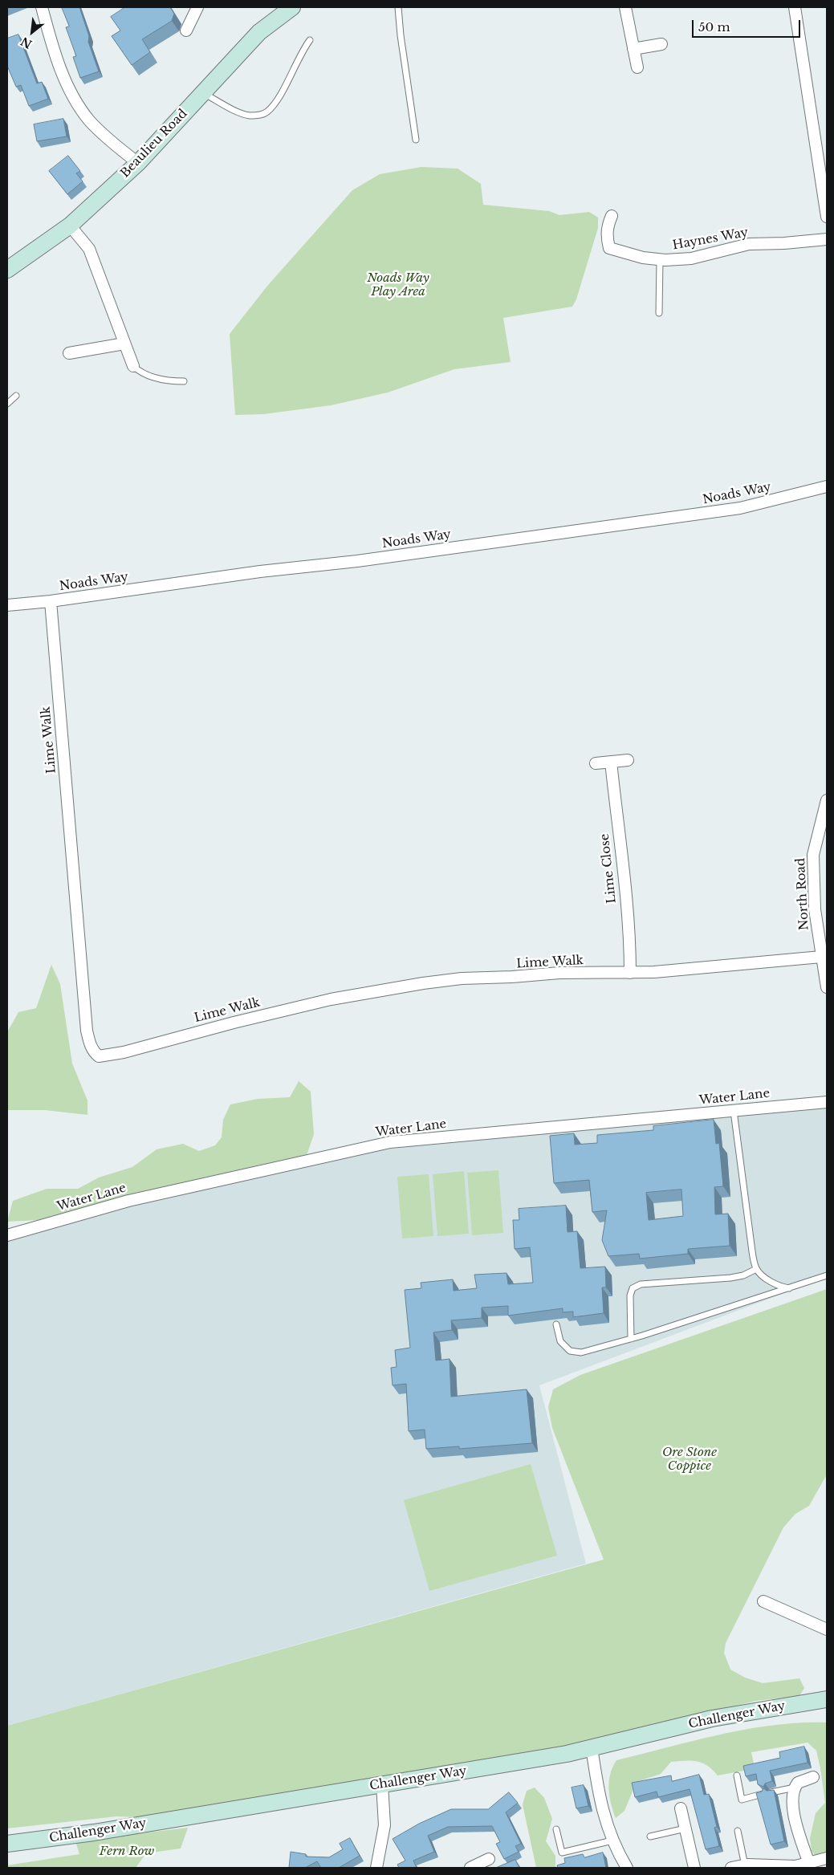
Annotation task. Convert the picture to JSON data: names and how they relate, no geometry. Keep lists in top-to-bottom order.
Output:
{
  "streets": {
    "street": [
      "Beaulieu Road",
      "Haynes Way",
      "Noads Way",
      "Lime Walk",
      "Lime Close",
      "North Road",
      "Water Lane",
      "Challenger Way"
    ]
  },
  "crossings": [
    ["Noads Way", "Lime Walk"],
    ["Lime Walk", "Lime Close"],
    ["Lime Walk", "North Road"]
  ],
  "parks": ["Noads Way Play Area", "Ore Stone Coppice", "Fern Row"],
  "scale_bar": "50 m",
  "north": "bottom left"
}
